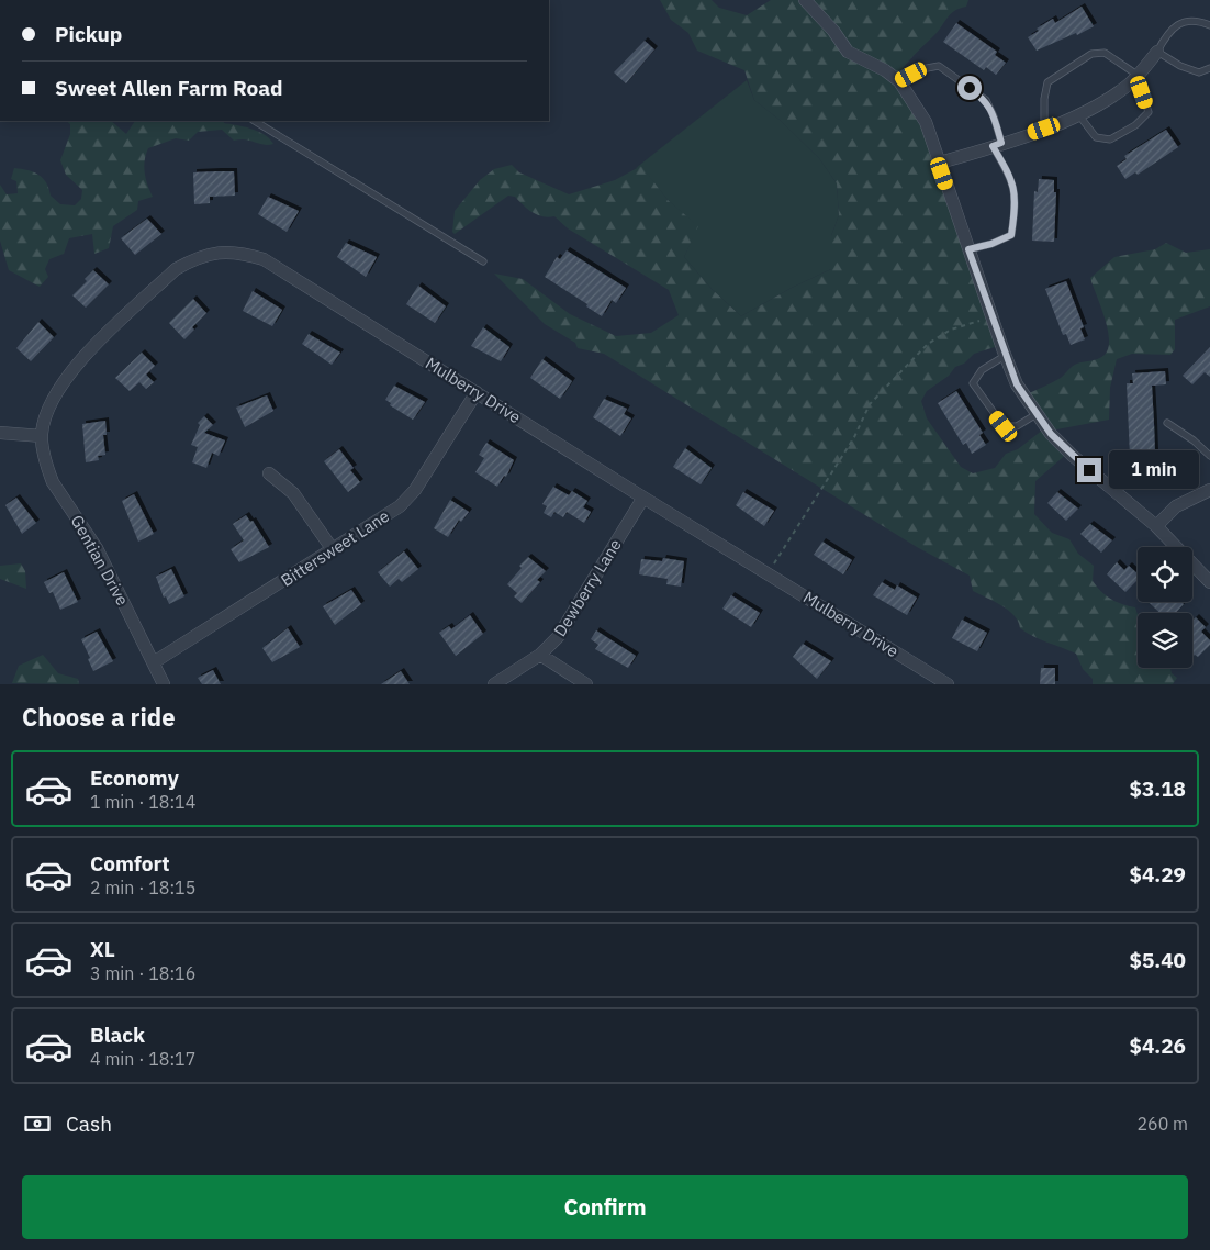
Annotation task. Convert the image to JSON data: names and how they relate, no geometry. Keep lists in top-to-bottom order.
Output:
{
  "streets": {
    "street": [
      "Mulberry Drive",
      "Bittersweet Lane",
      "Gentian Drive",
      "Dewberry Lane"
    ]
  },
  "crossings": [
    ["Mulberry Drive", "Bittersweet Lane"],
    ["Mulberry Drive", "Gentian Drive"],
    ["Mulberry Drive", "Dewberry Lane"],
    ["Bittersweet Lane", "Gentian Drive"]
  ],
  "page": {
    "banner": ["Pickup", "Sweet Allen Farm Road"],
    "bubble": "1 min",
    "heading": "Choose a ride",
    "list": [
      {
        "name": "Economy",
        "note": "1 min · 18:14",
        "value": "$3.18"
      },
      {
        "name": "Comfort",
        "note": "2 min · 18:15",
        "value": "$4.29"
      },
      {
        "name": "XL",
        "note": "3 min · 18:16",
        "value": "$5.40"
      },
      {
        "name": "Black",
        "note": "4 min · 18:17",
        "value": "$4.26"
      }
    ],
    "pay": ["Cash", "260 m"],
    "buttons": "Confirm"
  }
}
